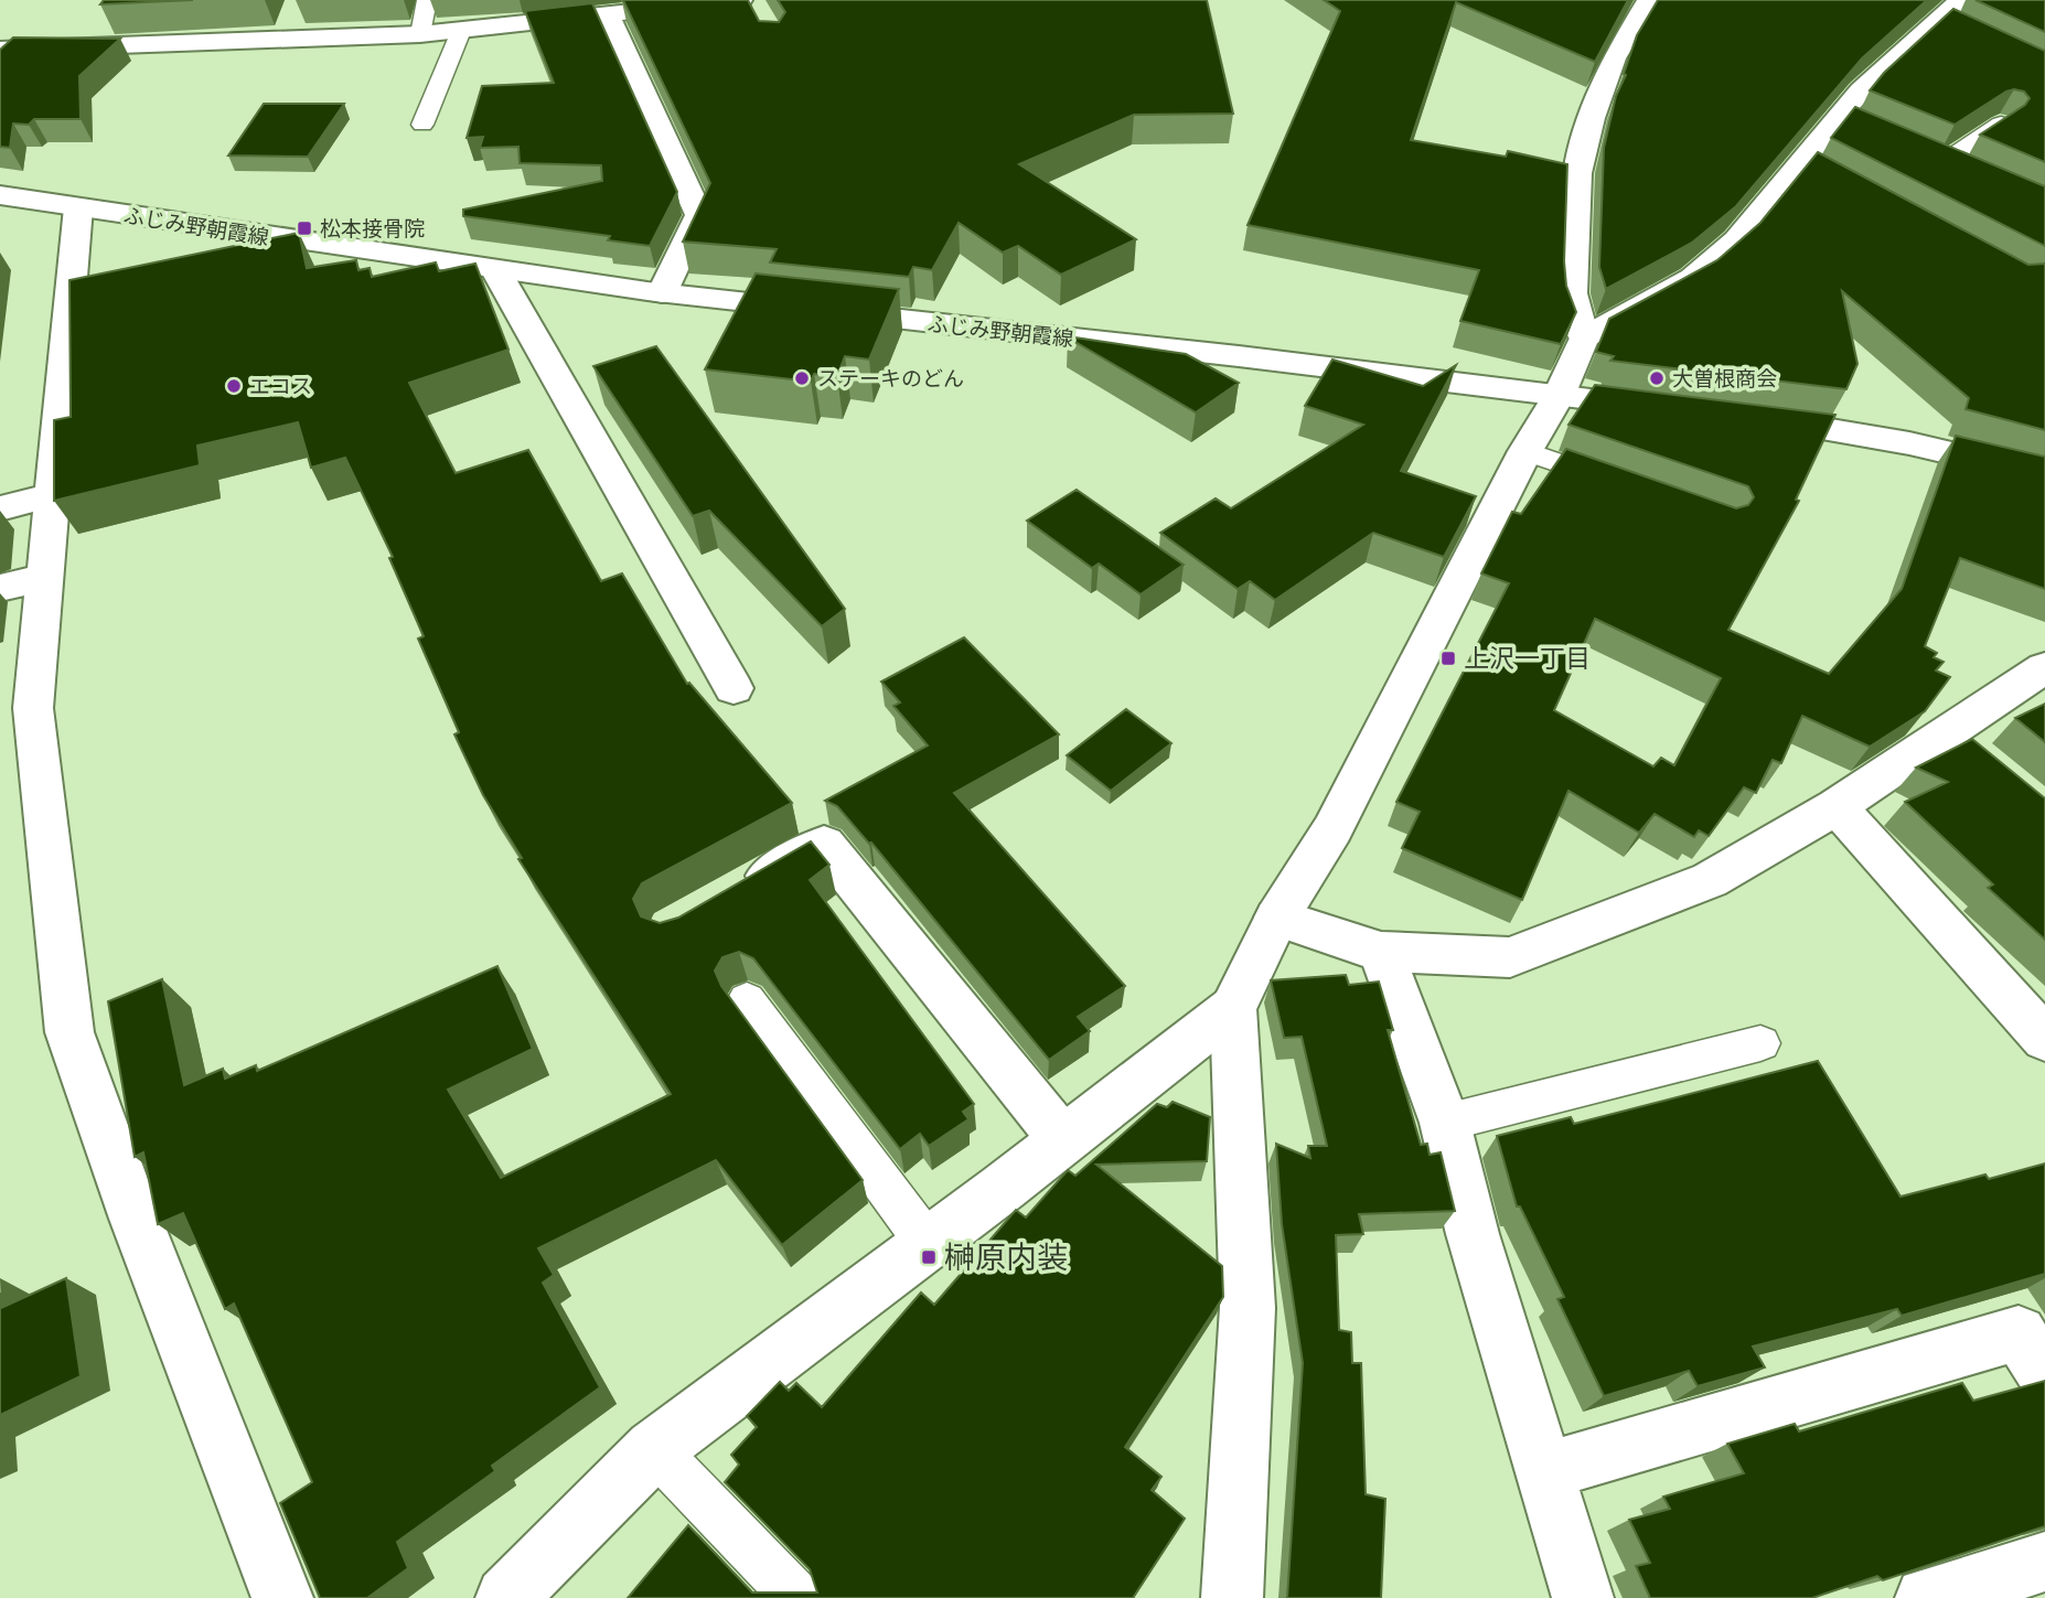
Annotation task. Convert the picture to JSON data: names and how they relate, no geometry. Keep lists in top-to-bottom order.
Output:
{
  "streets": {
    "street": ["ふじみ野朝霞線"]
  },
  "places": {
    "transit": ["松本接骨院", "上沢一丁目", "榊原内装"],
    "other": ["ステーキのどん", "大曽根商会", "エコス"]
  }
}
